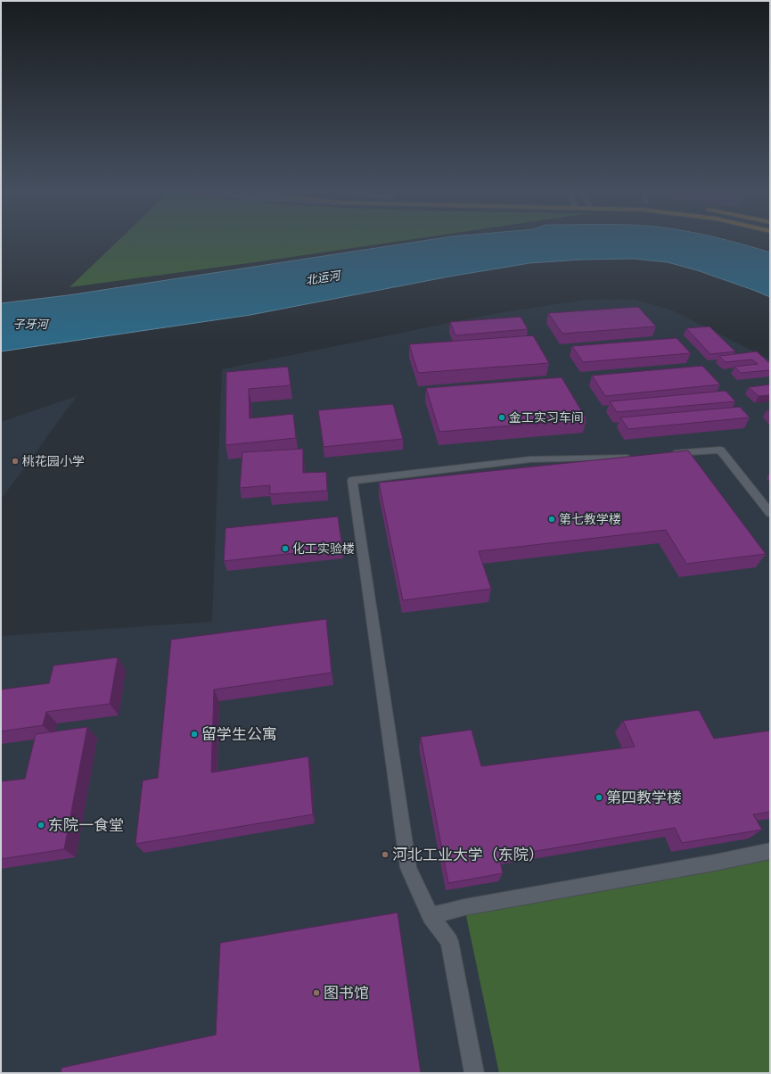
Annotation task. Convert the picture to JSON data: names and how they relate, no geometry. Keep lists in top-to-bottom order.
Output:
{
  "water": ["北运河", "子牙河"],
  "places": [
    "金工实习车间",
    "桃花园小学",
    "第七教学楼",
    "化工实验楼",
    "留学生公寓",
    "第四教学楼",
    "东院一食堂",
    "河北工业大学（东院）",
    "图书馆"
  ]
}
